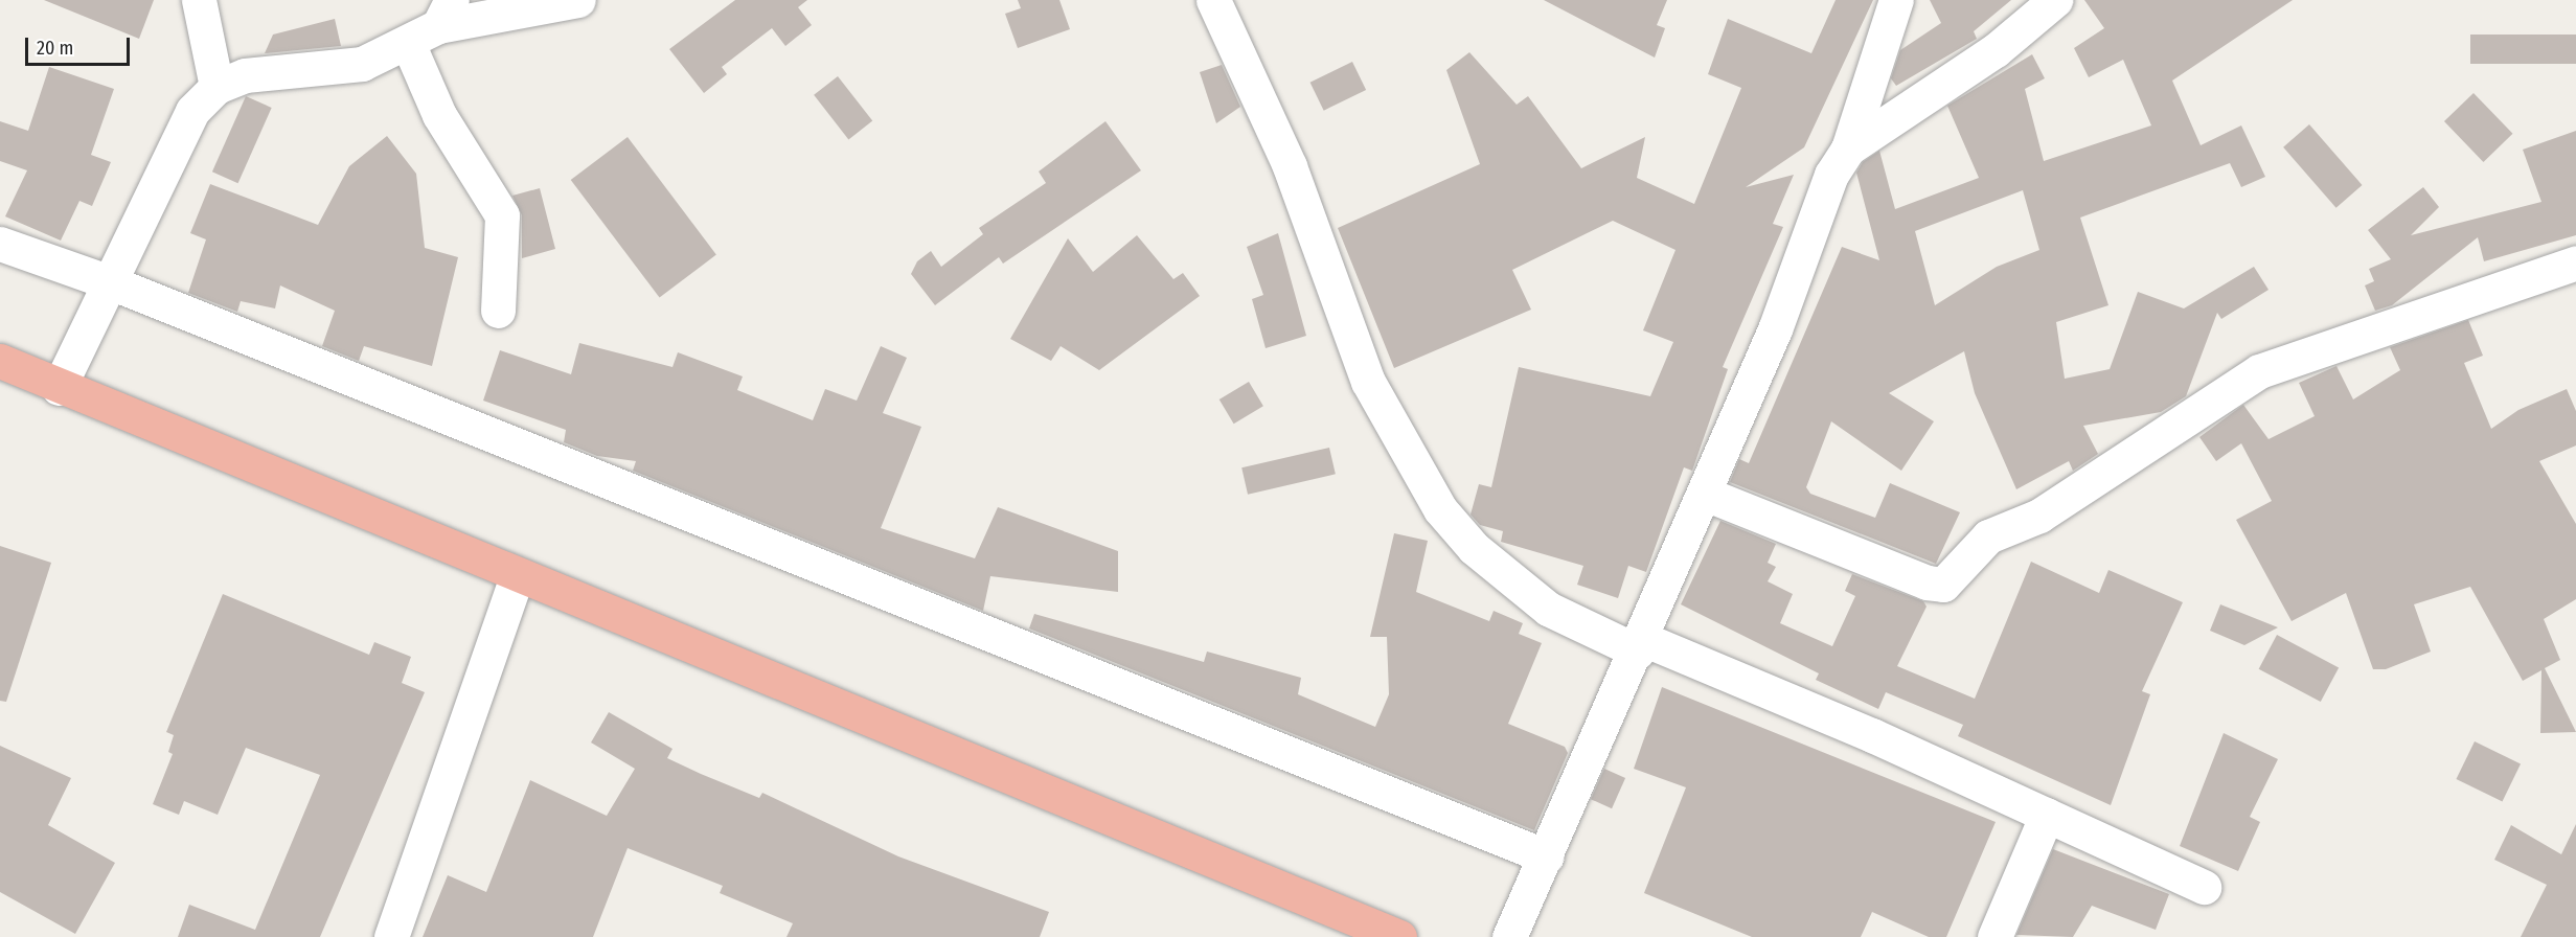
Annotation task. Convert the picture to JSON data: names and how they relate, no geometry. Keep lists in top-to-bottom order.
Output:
{
  "scale_bar": "20 m"
}
